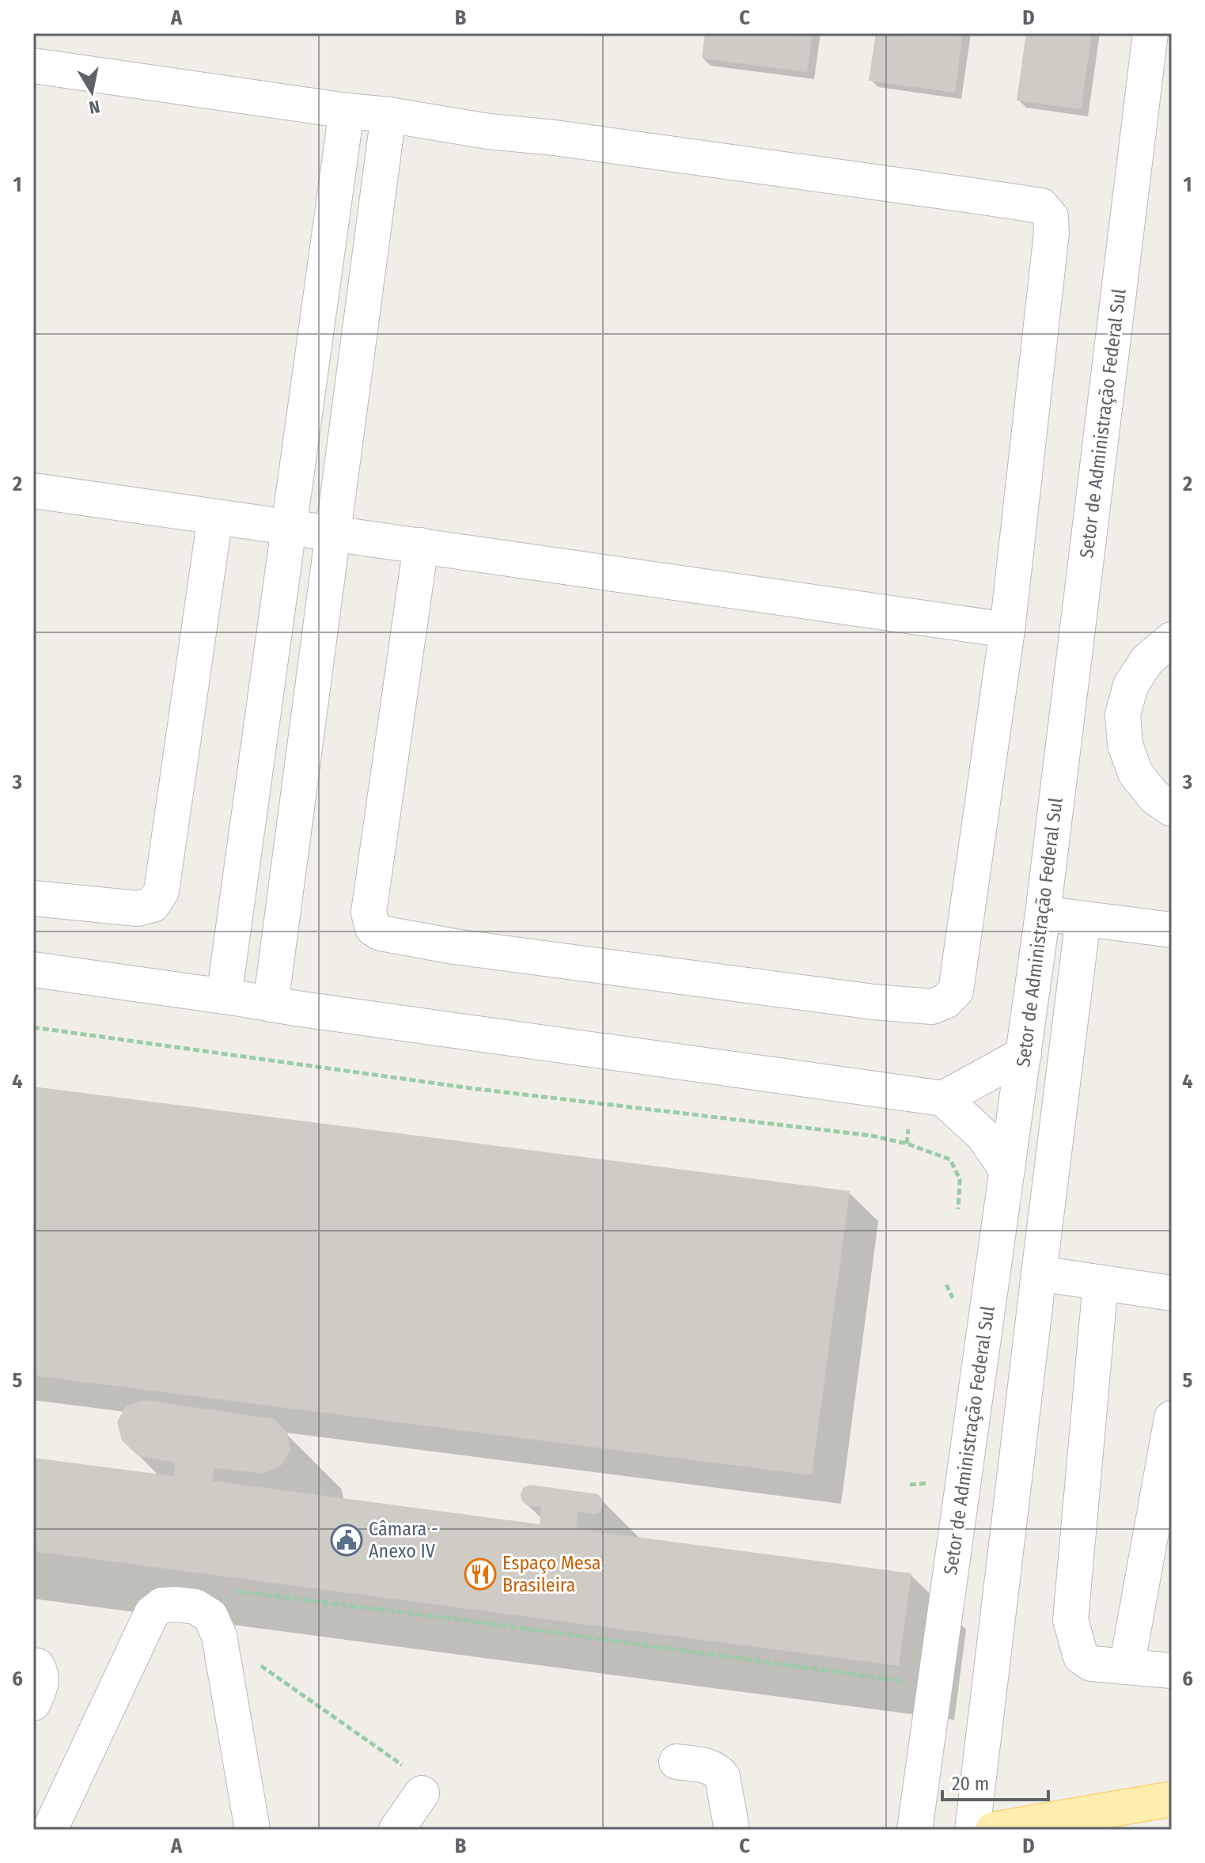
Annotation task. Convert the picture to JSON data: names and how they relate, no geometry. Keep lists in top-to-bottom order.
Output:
{
  "streets": {
    "street": ["Setor de Administração Federal Sul"]
  },
  "places": {
    "public building": ["Câmara - Anexo IV"],
    "restaurant": ["Espaço Mesa Brasileira"]
  },
  "scale_bar": "20 m",
  "north": "bottom",
  "grid": {
    "columns": [
      "A",
      "B",
      "C",
      "D"
    ],
    "rows": [
      "1",
      "2",
      "3",
      "4",
      "5",
      "6"
    ]
  }
}
